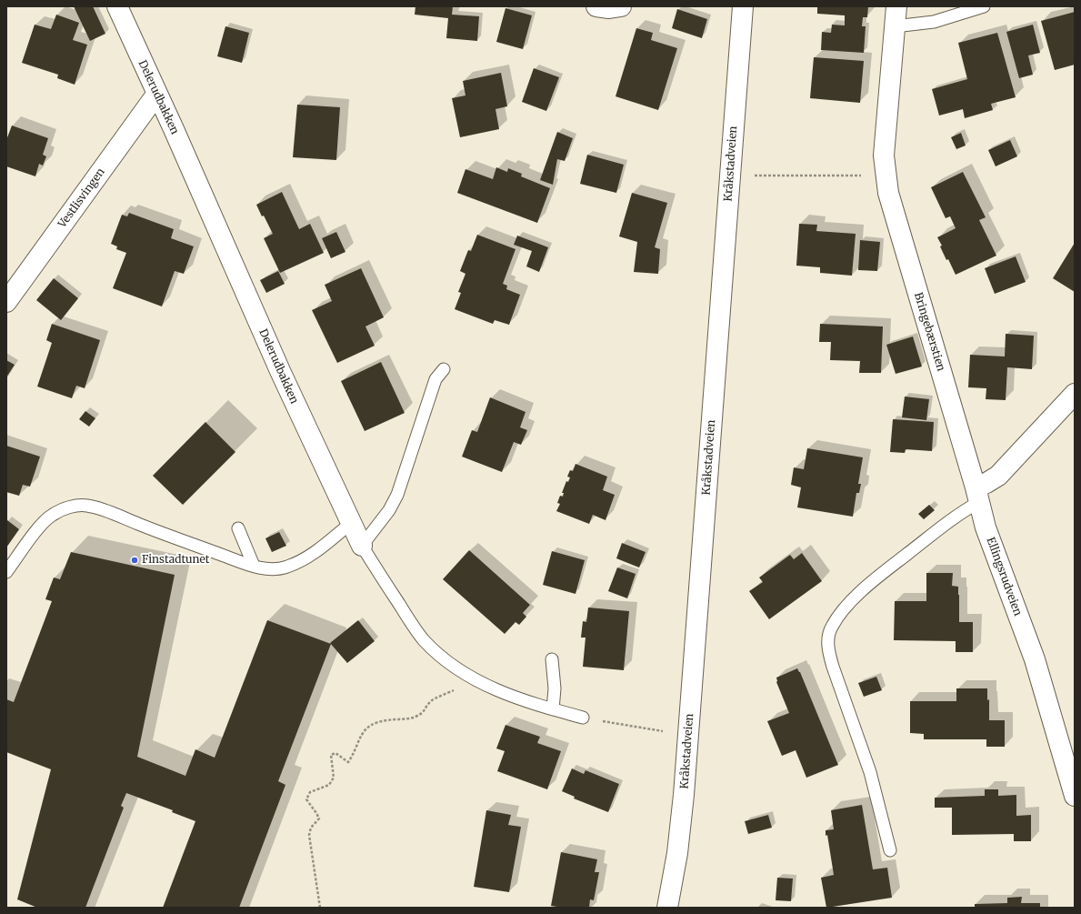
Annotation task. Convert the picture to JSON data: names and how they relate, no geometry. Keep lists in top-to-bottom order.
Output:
{
  "streets": {
    "street": [
      "Delerudbakken",
      "Kråkstadveien",
      "Vestlisvingen",
      "Bringebærstien",
      "Ellingsrudveien"
    ]
  },
  "crossings": [
    ["Delerudbakken", "Vestlisvingen"],
    ["Bringebærstien", "Ellingsrudveien"]
  ],
  "places": ["Finstadtunet"]
}
